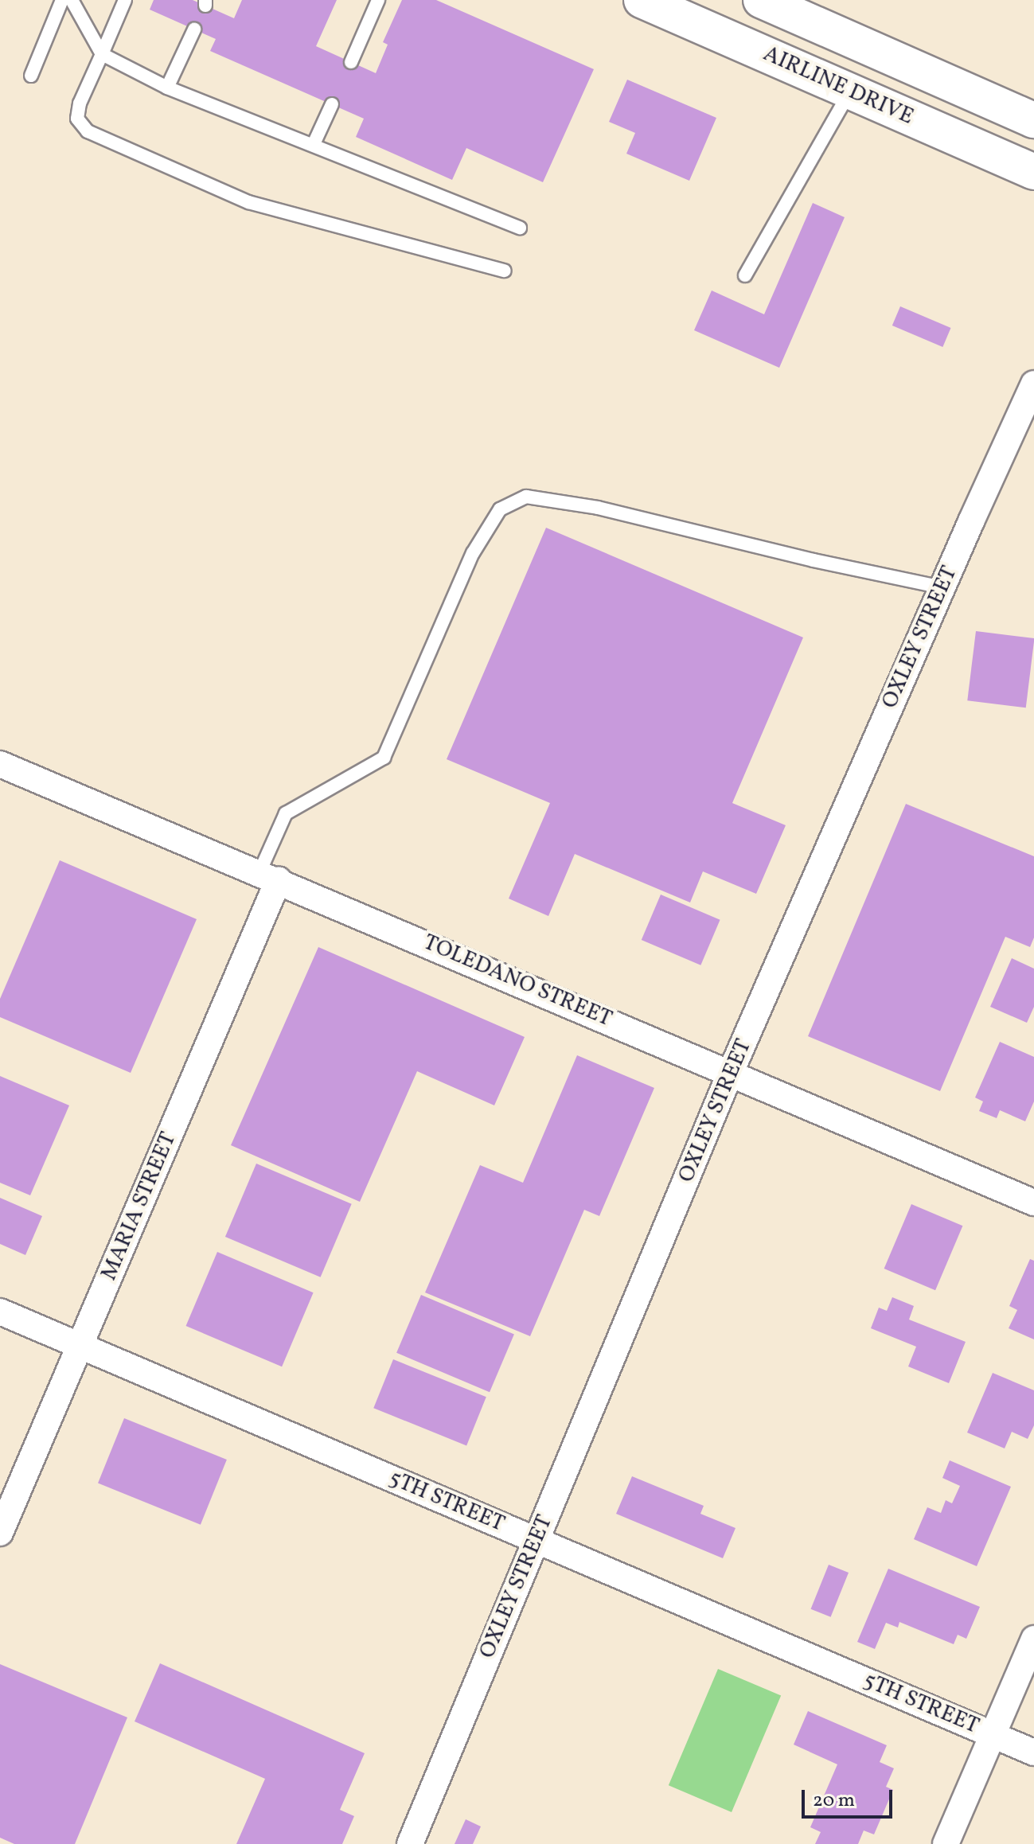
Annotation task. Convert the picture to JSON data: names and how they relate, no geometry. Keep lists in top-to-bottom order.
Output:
{
  "streets": {
    "highway": ["AIRLINE DRIVE"],
    "street": [
      "OXLEY STREET",
      "TOLEDANO STREET",
      "MARIA STREET",
      "5TH STREET"
    ]
  },
  "crossings": [
    ["OXLEY STREET", "TOLEDANO STREET"],
    ["OXLEY STREET", "5TH STREET"],
    ["TOLEDANO STREET", "MARIA STREET"],
    ["MARIA STREET", "5TH STREET"]
  ],
  "scale_bar": "20 m"
}
